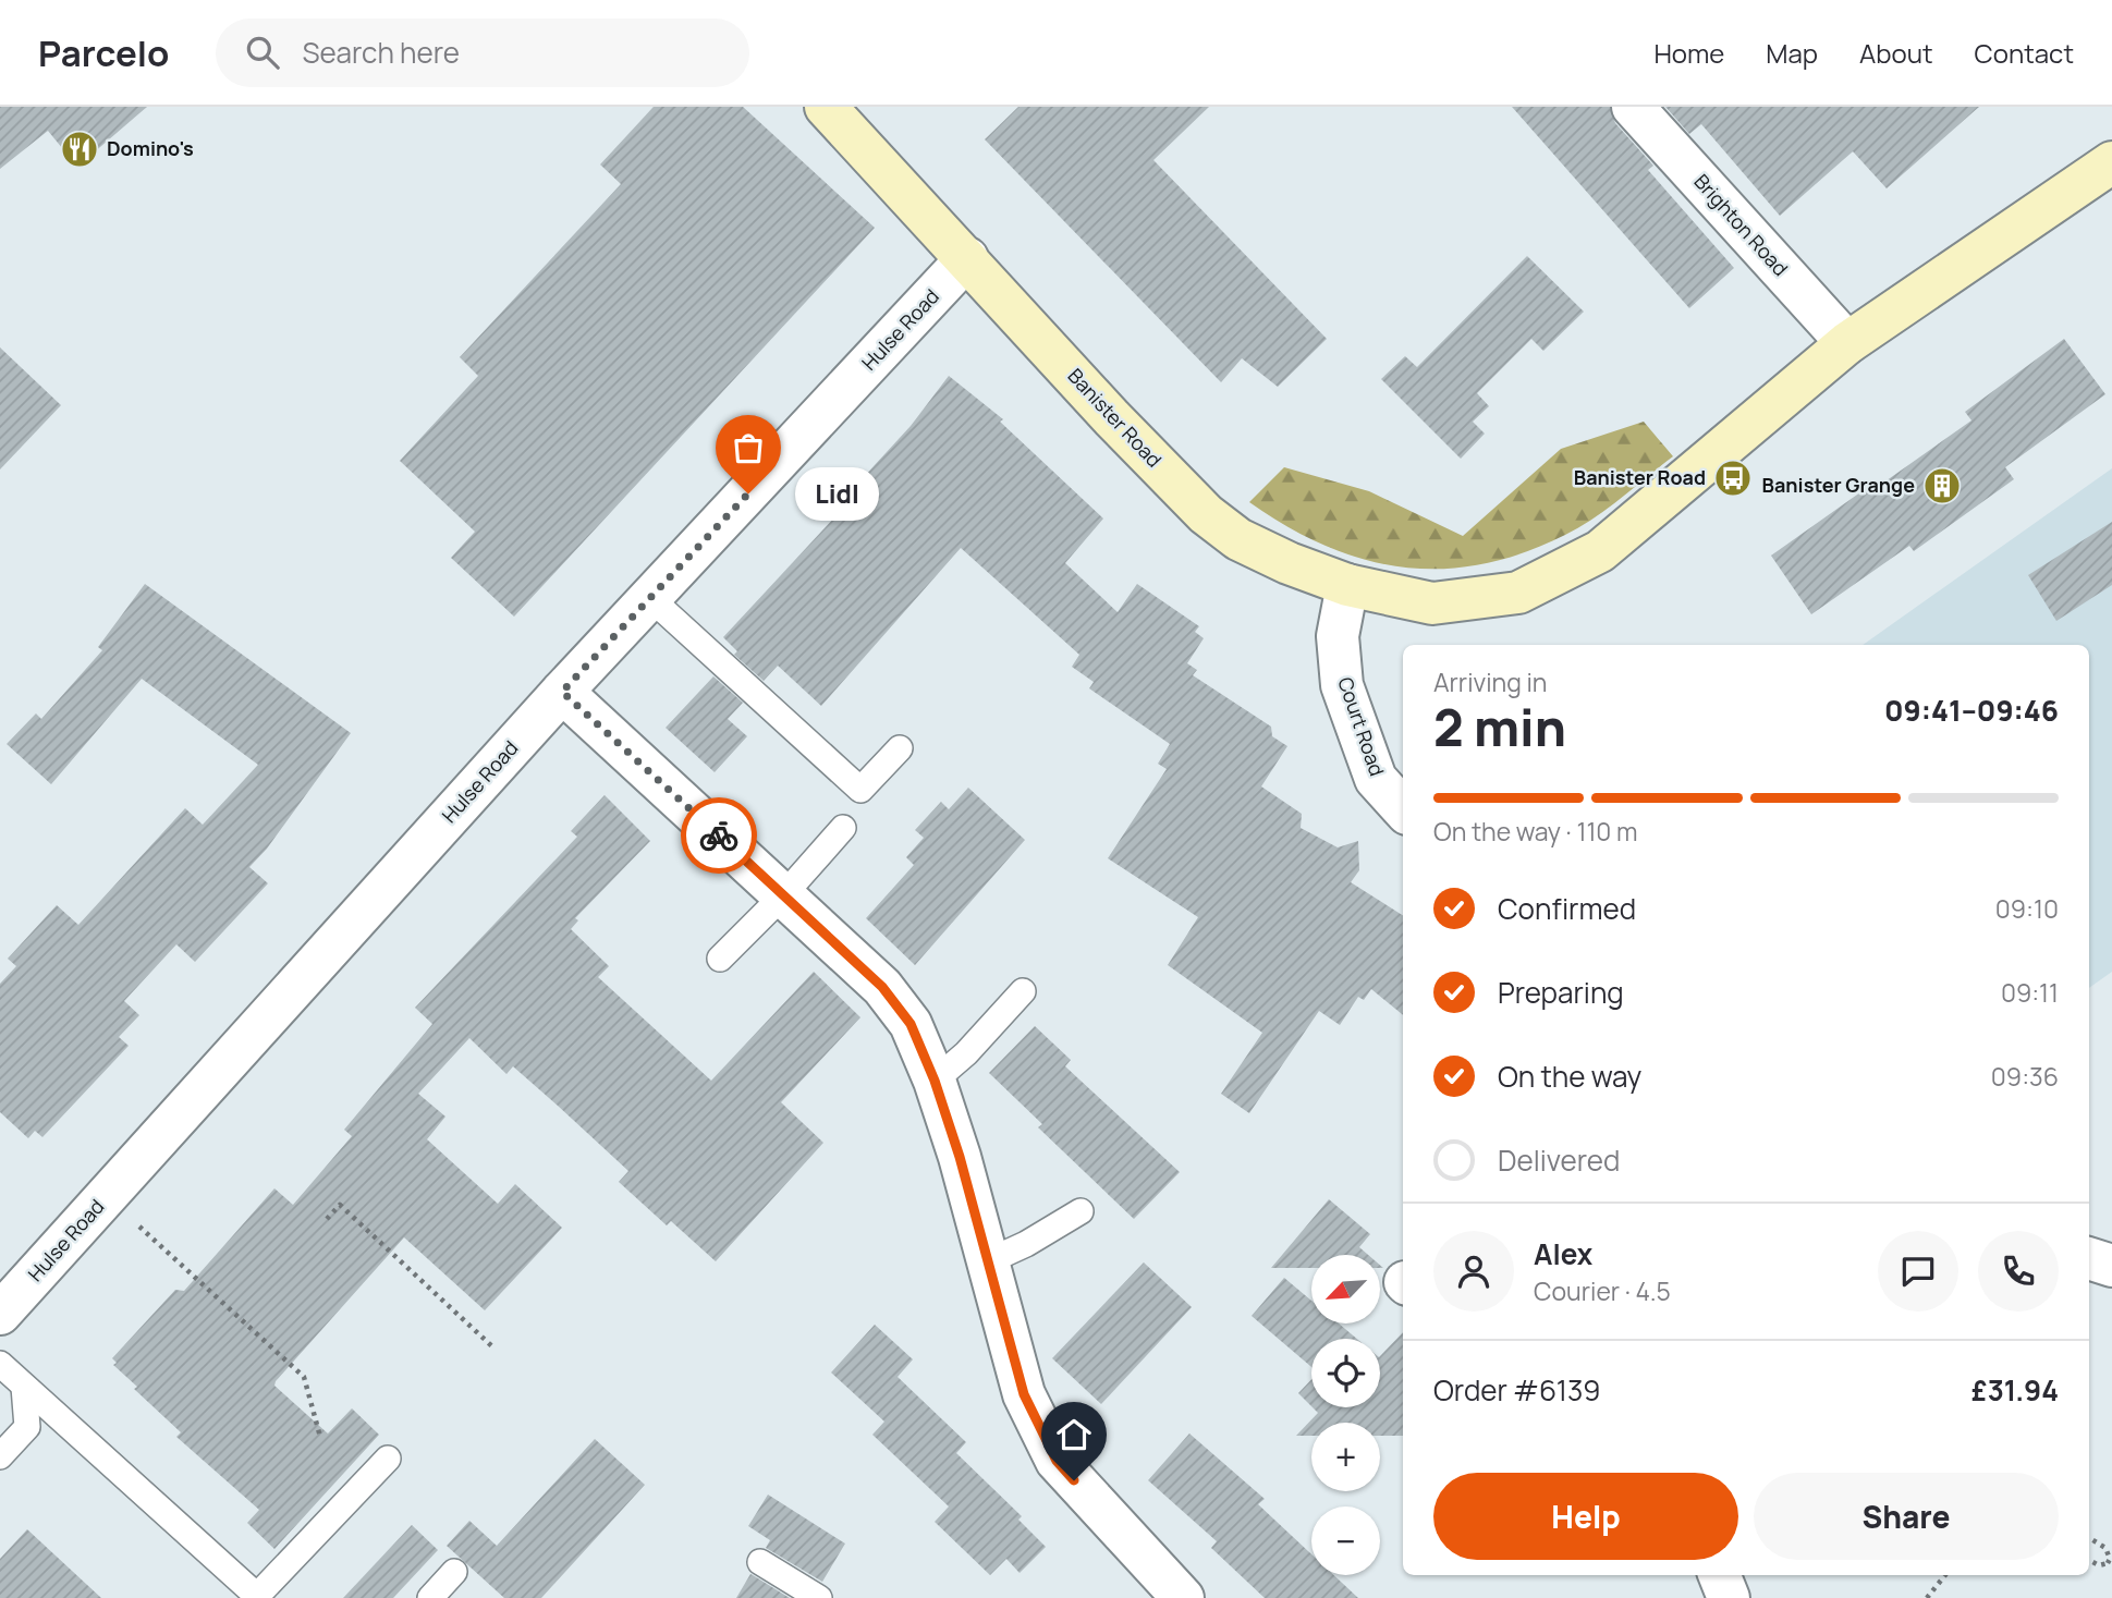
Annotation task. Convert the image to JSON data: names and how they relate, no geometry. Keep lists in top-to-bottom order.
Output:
{
  "streets": {
    "street": [
      "Brighton Road",
      "Hulse Road",
      "Banister Road",
      "Court Road"
    ]
  },
  "crossings": [
    ["Brighton Road", "Banister Road"],
    ["Hulse Road", "Banister Road"],
    ["Banister Road", "Court Road"]
  ],
  "places": {
    "restaurant": ["Domino's"],
    "bus stop": ["Banister Road"],
    "building": ["Banister Grange"],
    "other": ["Lidl"]
  },
  "north": "bottom left",
  "page": {
    "header": "Parcelo",
    "search": "Search here",
    "nav": [
      "Home",
      "Map",
      "About",
      "Contact"
    ],
    "bubble": "Lidl",
    "heading": ["2 min", "Arriving in", "09:41–09:46"],
    "panel": [
      "Alex",
      "Courier · 4.5",
      "Order #6139",
      "£31.94"
    ],
    "bar": "On the way · 110 m",
    "list": [
      ["Confirmed", "09:10"],
      ["Preparing", "09:11"],
      ["On the way", "09:36"],
      "Delivered"
    ],
    "map_buttons": ["+", "−"],
    "buttons": ["Help", "Share"]
  }
}
